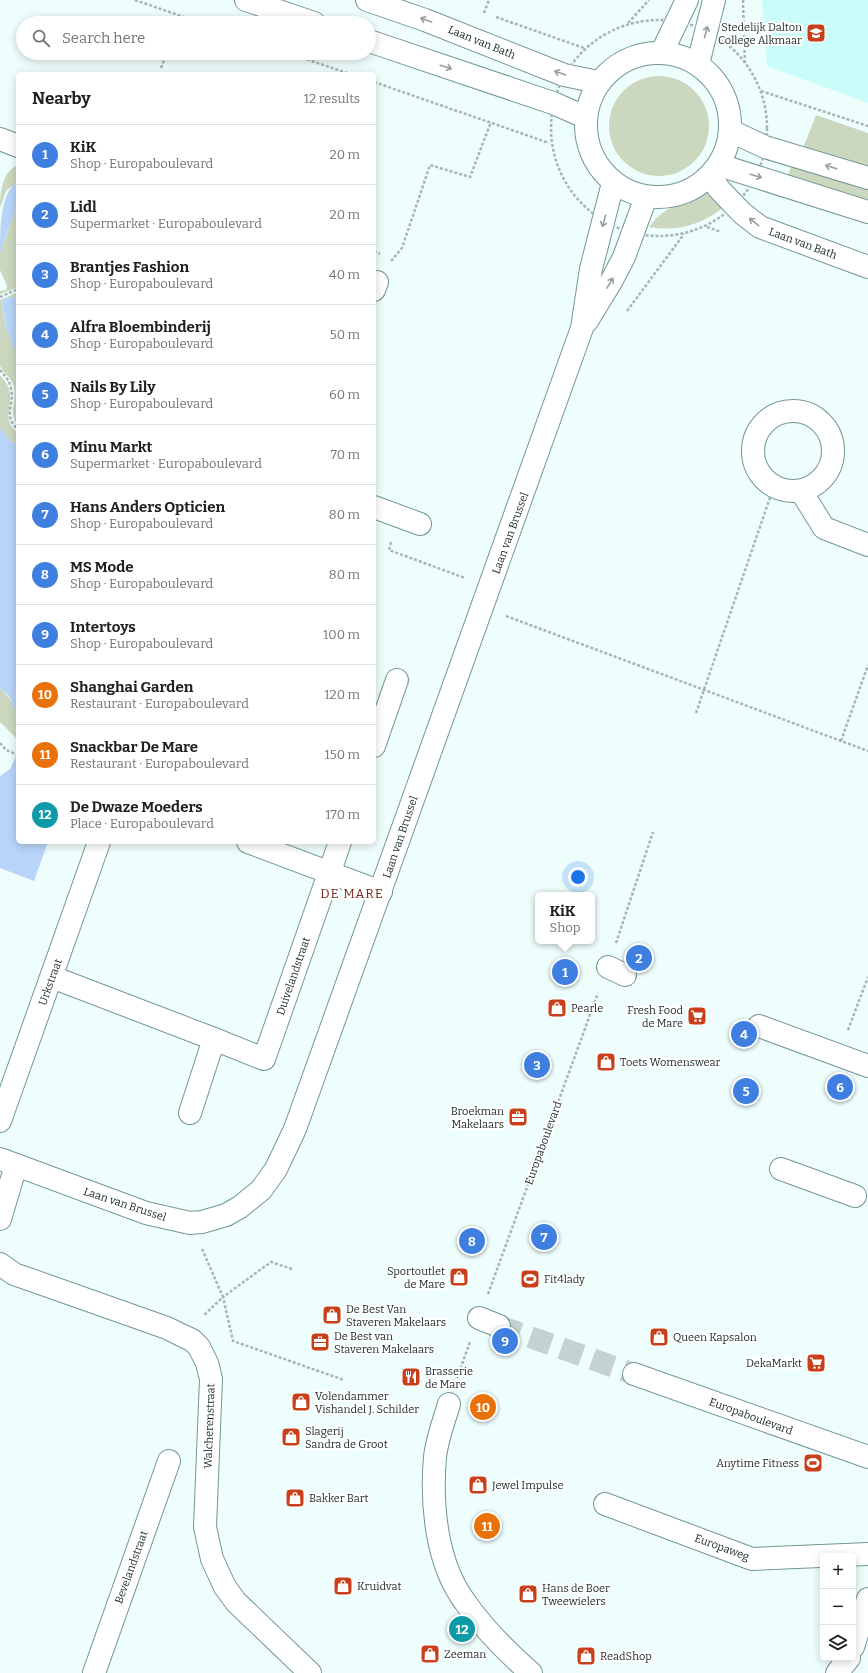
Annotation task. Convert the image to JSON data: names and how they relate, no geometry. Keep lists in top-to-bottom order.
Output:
{
  "streets": {
    "street": [
      "Laan van Bath",
      "Laan van Brussel",
      "Duivelandstraat",
      "Urkstraat",
      "Europaboulevard",
      "Walcherenstraat",
      "Europaweg",
      "Bevelandstraat"
    ]
  },
  "crossings": [
    ["Duivelandstraat", "Urkstraat"]
  ],
  "districts": ["DE MARE"],
  "places": {
    "school or university": ["Stedelijk Dalton College Alkmaar"],
    "shop": [
      "Pearle",
      "Toets Womenswear",
      "Sportoutlet de Mare",
      "De Best Van Staveren Makelaars",
      "Queen Kapsalon",
      "Volendammer Vishandel J. Schilder",
      "Slagerij Sandra de Groot",
      "Jewel Impulse",
      "Bakker Bart",
      "Kruidvat",
      "Hans de Boer Tweewielers",
      "Zeeman",
      "ReadShop"
    ],
    "supermarket": ["Fresh Food de Mare", "DekaMarkt"],
    "office": ["Broekman Makelaars", "De Best van Staveren Makelaars"],
    "sports": ["Fit4lady", "Anytime Fitness"],
    "restaurant": ["Brasserie de Mare"]
  },
  "page": {
    "search": "Search here",
    "heading": ["Nearby", "12 results"],
    "list": [
      {
        "mark": "1",
        "name": "KiK",
        "note": "Shop · Europaboulevard",
        "value": "20 m"
      },
      {
        "mark": "2",
        "name": "Lidl",
        "note": "Supermarket · Europaboulevard",
        "value": "20 m"
      },
      {
        "mark": "3",
        "name": "Brantjes Fashion",
        "note": "Shop · Europaboulevard",
        "value": "40 m"
      },
      {
        "mark": "4",
        "name": "Alfra Bloembinderij",
        "note": "Shop · Europaboulevard",
        "value": "50 m"
      },
      {
        "mark": "5",
        "name": "Nails By Lily",
        "note": "Shop · Europaboulevard",
        "value": "60 m"
      },
      {
        "mark": "6",
        "name": "Minu Markt",
        "note": "Supermarket · Europaboulevard",
        "value": "70 m"
      },
      {
        "mark": "7",
        "name": "Hans Anders Opticien",
        "note": "Shop · Europaboulevard",
        "value": "80 m"
      },
      {
        "mark": "8",
        "name": "MS Mode",
        "note": "Shop · Europaboulevard",
        "value": "80 m"
      },
      {
        "mark": "9",
        "name": "Intertoys",
        "note": "Shop · Europaboulevard",
        "value": "100 m"
      },
      {
        "mark": "10",
        "name": "Shanghai Garden",
        "note": "Restaurant · Europaboulevard",
        "value": "120 m"
      },
      {
        "mark": "11",
        "name": "Snackbar De Mare",
        "note": "Restaurant · Europaboulevard",
        "value": "150 m"
      },
      {
        "mark": "12",
        "name": "De Dwaze Moeders",
        "note": "Place · Europaboulevard",
        "value": "170 m"
      }
    ],
    "popup": ["KiK", "Shop"],
    "pins": [
      "2",
      "1",
      "4",
      "3",
      "6",
      "5",
      "7",
      "8",
      "9",
      "10",
      "11",
      "12"
    ],
    "map_buttons": ["+", "−"]
  }
}
